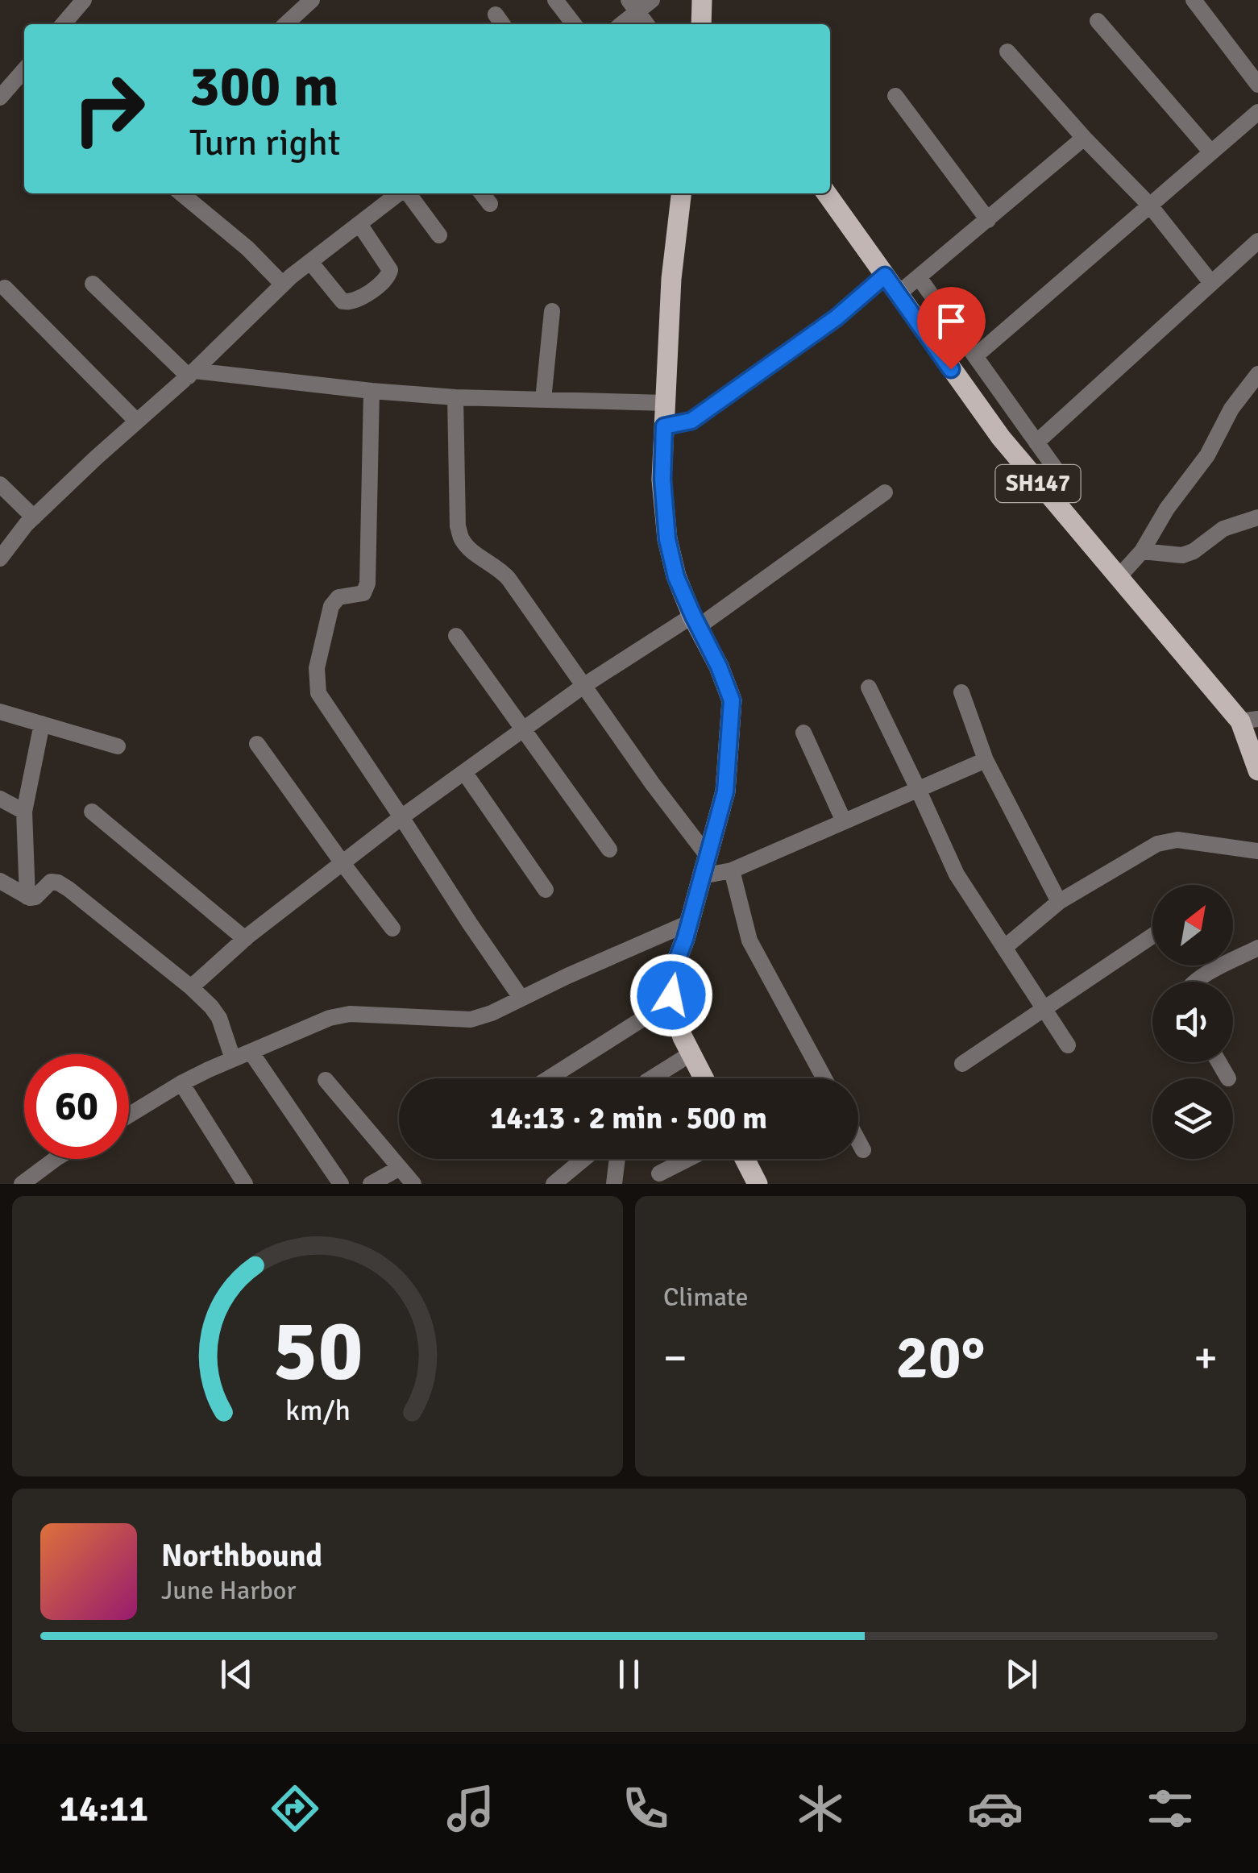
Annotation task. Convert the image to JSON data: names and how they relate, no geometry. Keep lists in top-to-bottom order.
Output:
{
  "streets": {
    "main road": ["SH147"]
  },
  "north": "top right",
  "page": {
    "turn": ["300 m", "Turn right"],
    "limit": "60",
    "trip": "14:13 · 2 min · 500 m",
    "tile": "Climate",
    "heat": ["−", "20°", "+"],
    "song": ["Northbound", "June Harbor"],
    "tabs": "14:11",
    "gauge": ["50", "km/h"]
  }
}
